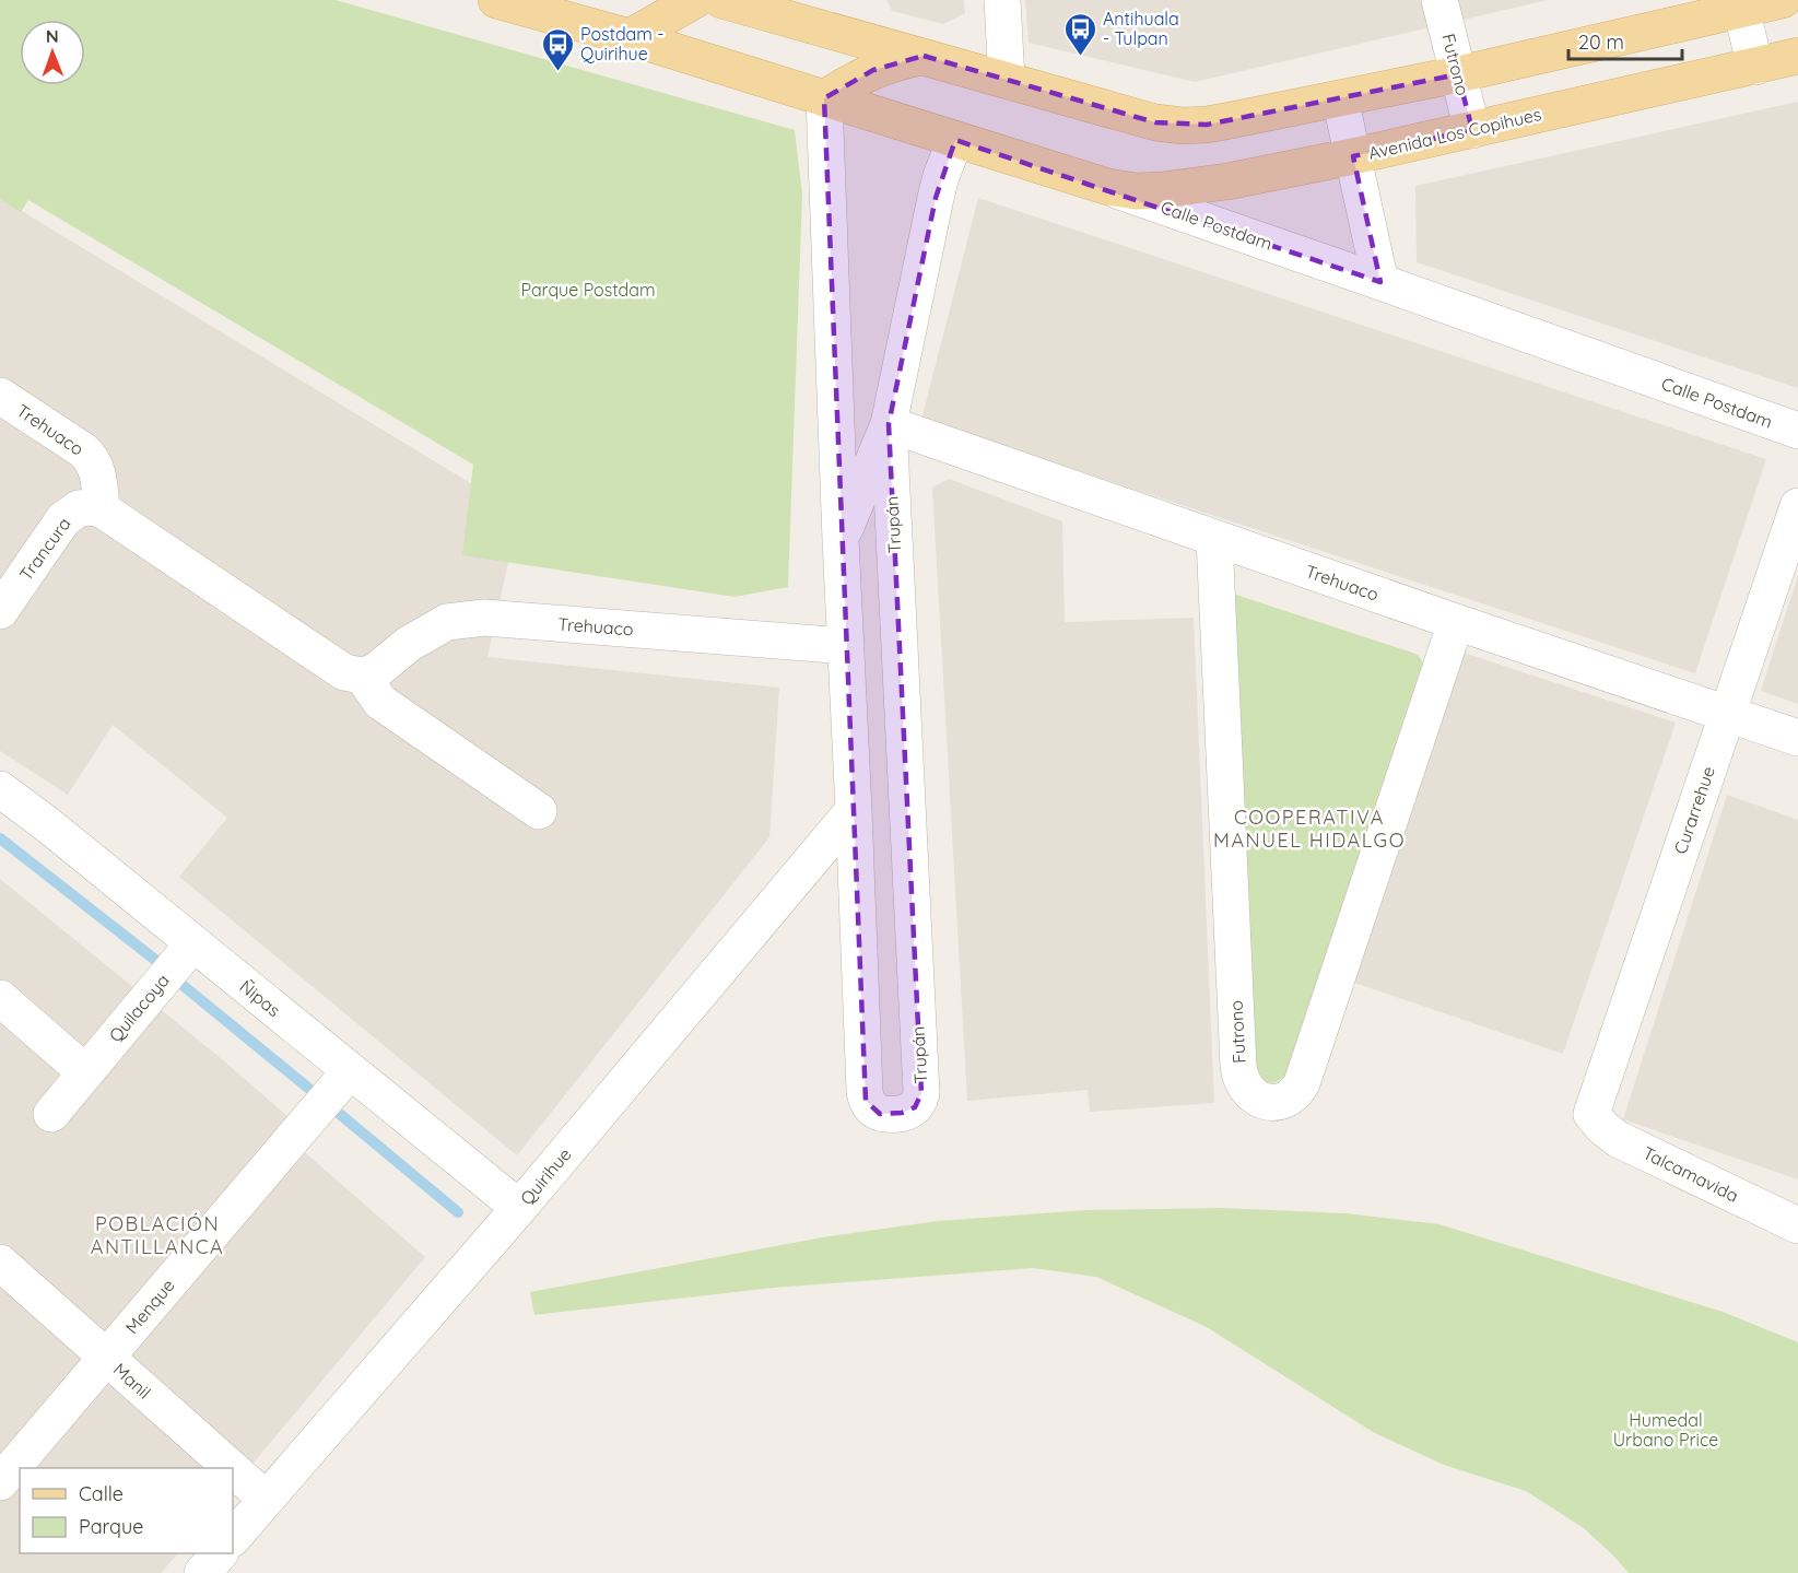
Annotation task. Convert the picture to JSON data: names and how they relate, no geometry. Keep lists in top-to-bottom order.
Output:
{
  "streets": {
    "main road": ["Avenida Los Copihues", "Calle Postdam"],
    "street": [
      "Futrono",
      "Trehuaco",
      "Trupán",
      "Trancura",
      "Curarrehue",
      "Ñipas",
      "Quilacoya",
      "Talcamavida",
      "Quirihue",
      "Menque",
      "Manil"
    ]
  },
  "crossings": [
    ["Futrono", "Avenida Los Copihues"],
    ["Futrono", "Trehuaco"],
    ["Avenida Los Copihues", "Calle Postdam"],
    ["Calle Postdam", "Trupán"],
    ["Trehuaco", "Trupán"],
    ["Trehuaco", "Trancura"],
    ["Trehuaco", "Curarrehue"],
    ["Trupán", "Quirihue"],
    ["Curarrehue", "Talcamavida"],
    ["Ñipas", "Quilacoya"],
    ["Ñipas", "Quirihue"],
    ["Ñipas", "Menque"],
    ["Quirihue", "Manil"],
    ["Menque", "Manil"]
  ],
  "districts": ["COOPERATIVA MANUEL HIDALGO", "POBLACIÓN ANTILLANCA"],
  "parks": ["Parque Postdam", "Humedal Urbano Price"],
  "places": {
    "bus stop": ["Antihuala - Tulpan", "Postdam - Quirihue"]
  },
  "legend": ["Calle", "Parque"],
  "scale_bar": "20 m",
  "north": "top"
}
